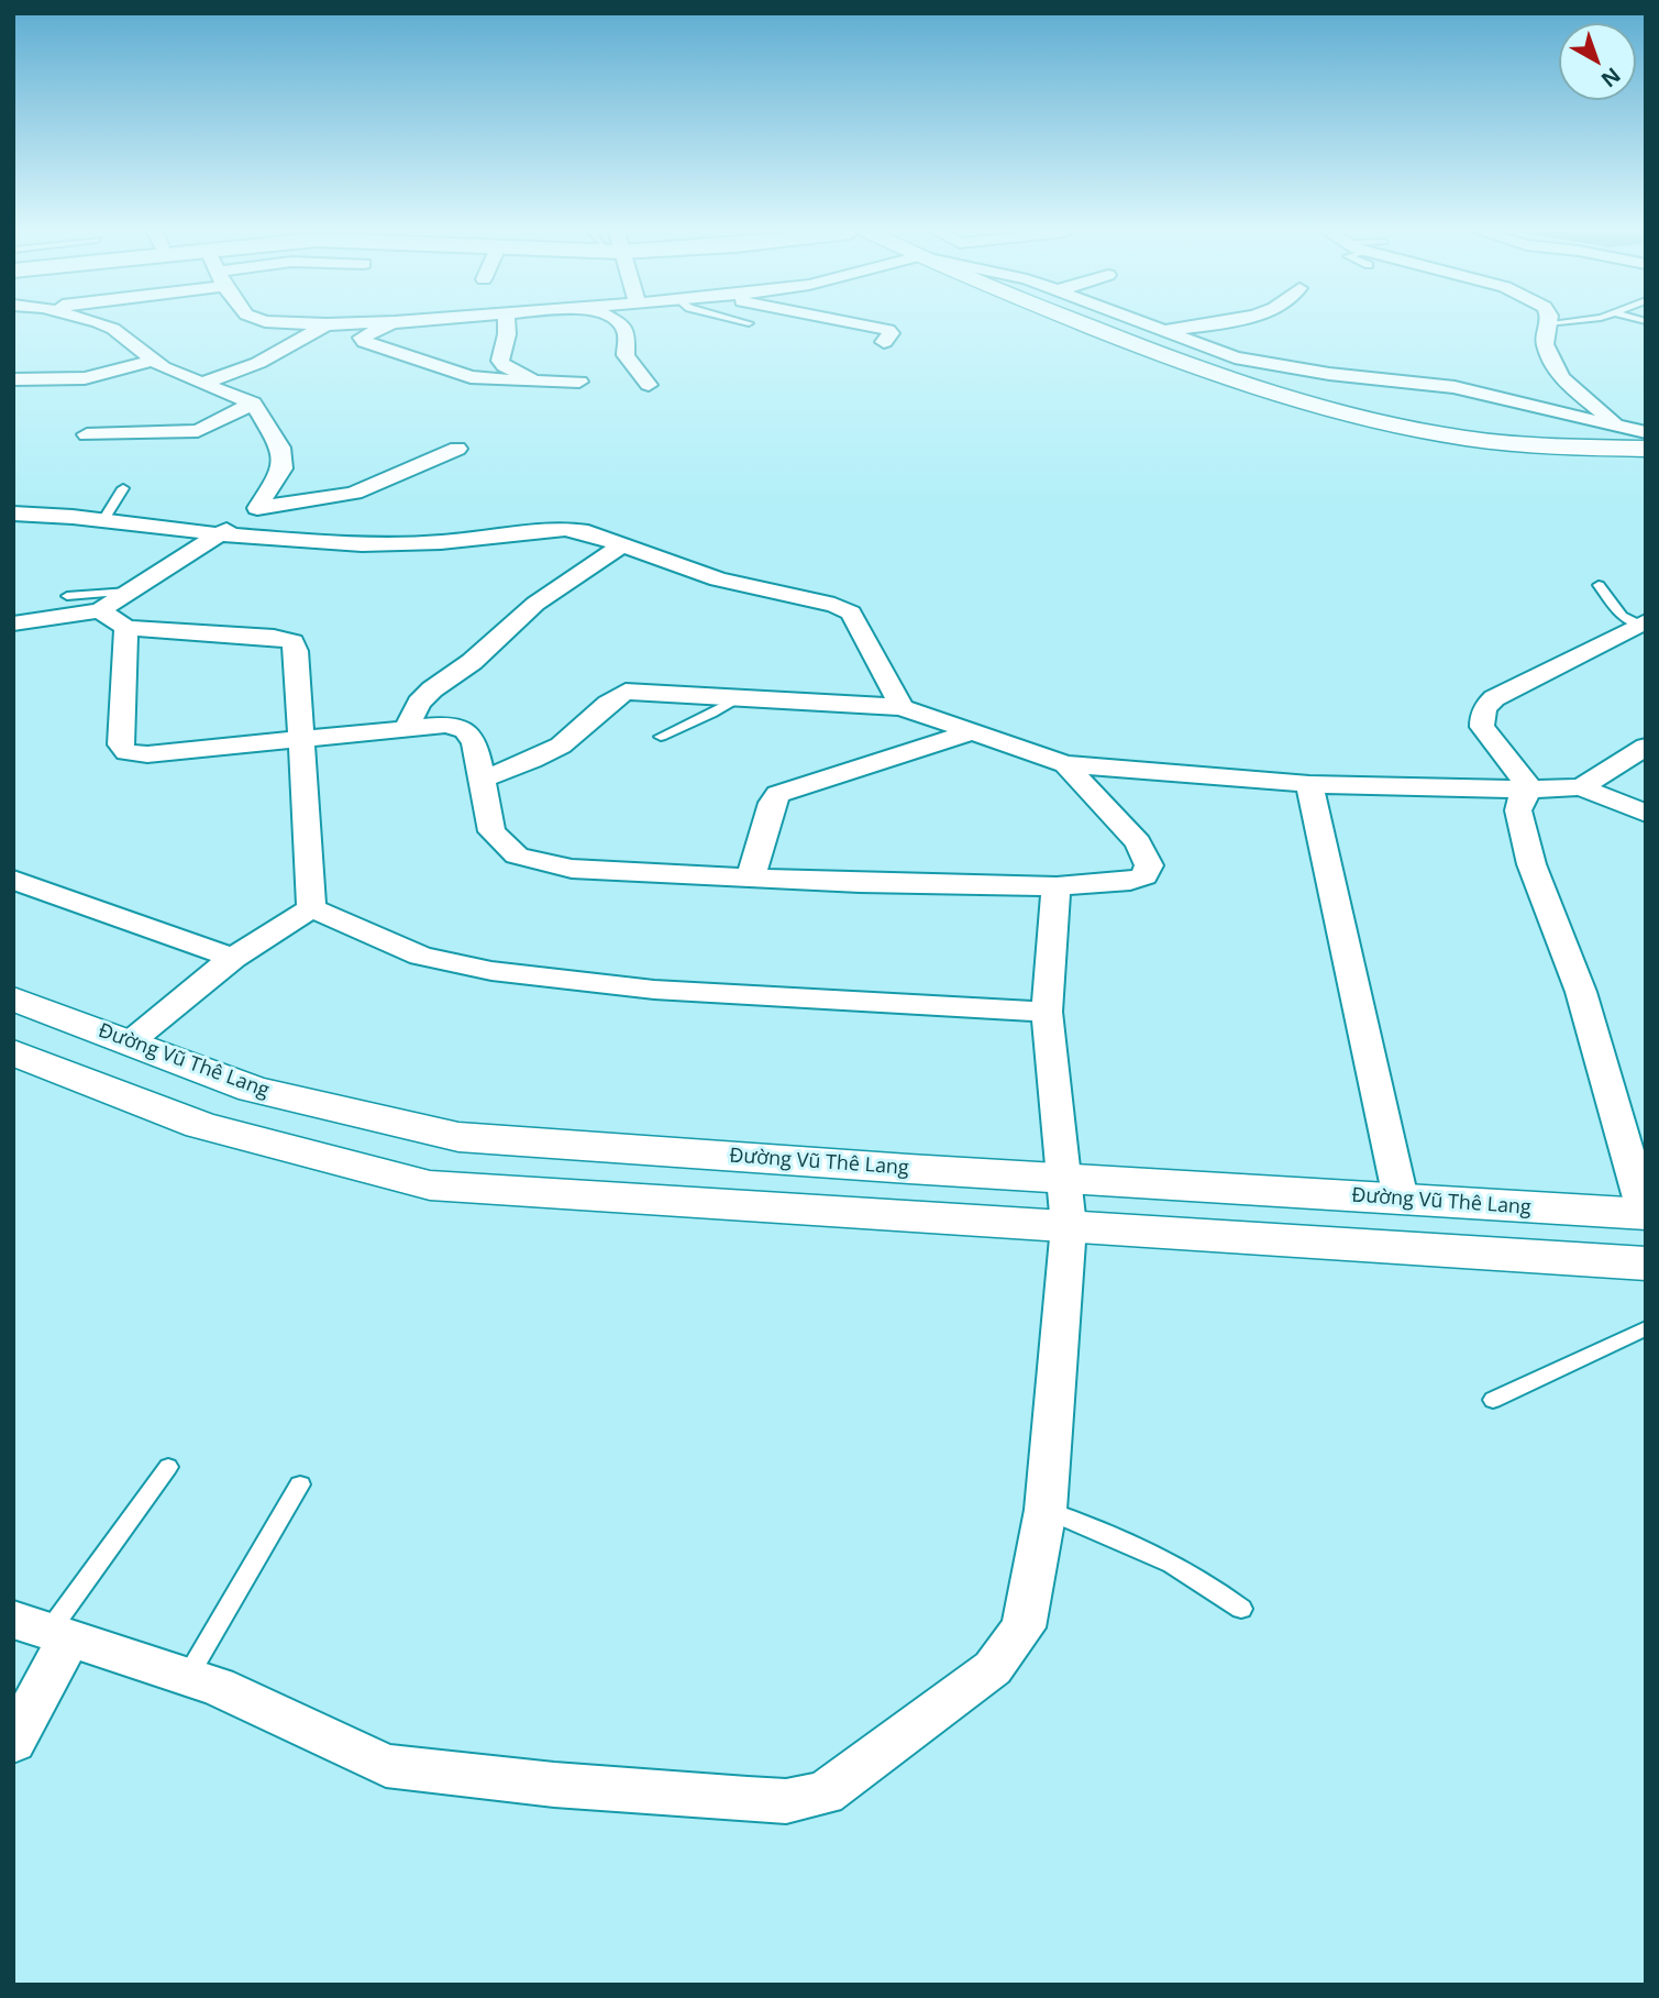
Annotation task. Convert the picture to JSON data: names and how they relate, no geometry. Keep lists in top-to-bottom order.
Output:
{
  "streets": {
    "street": ["Đường Vũ Thê Lang"]
  },
  "north": "bottom right"
}
